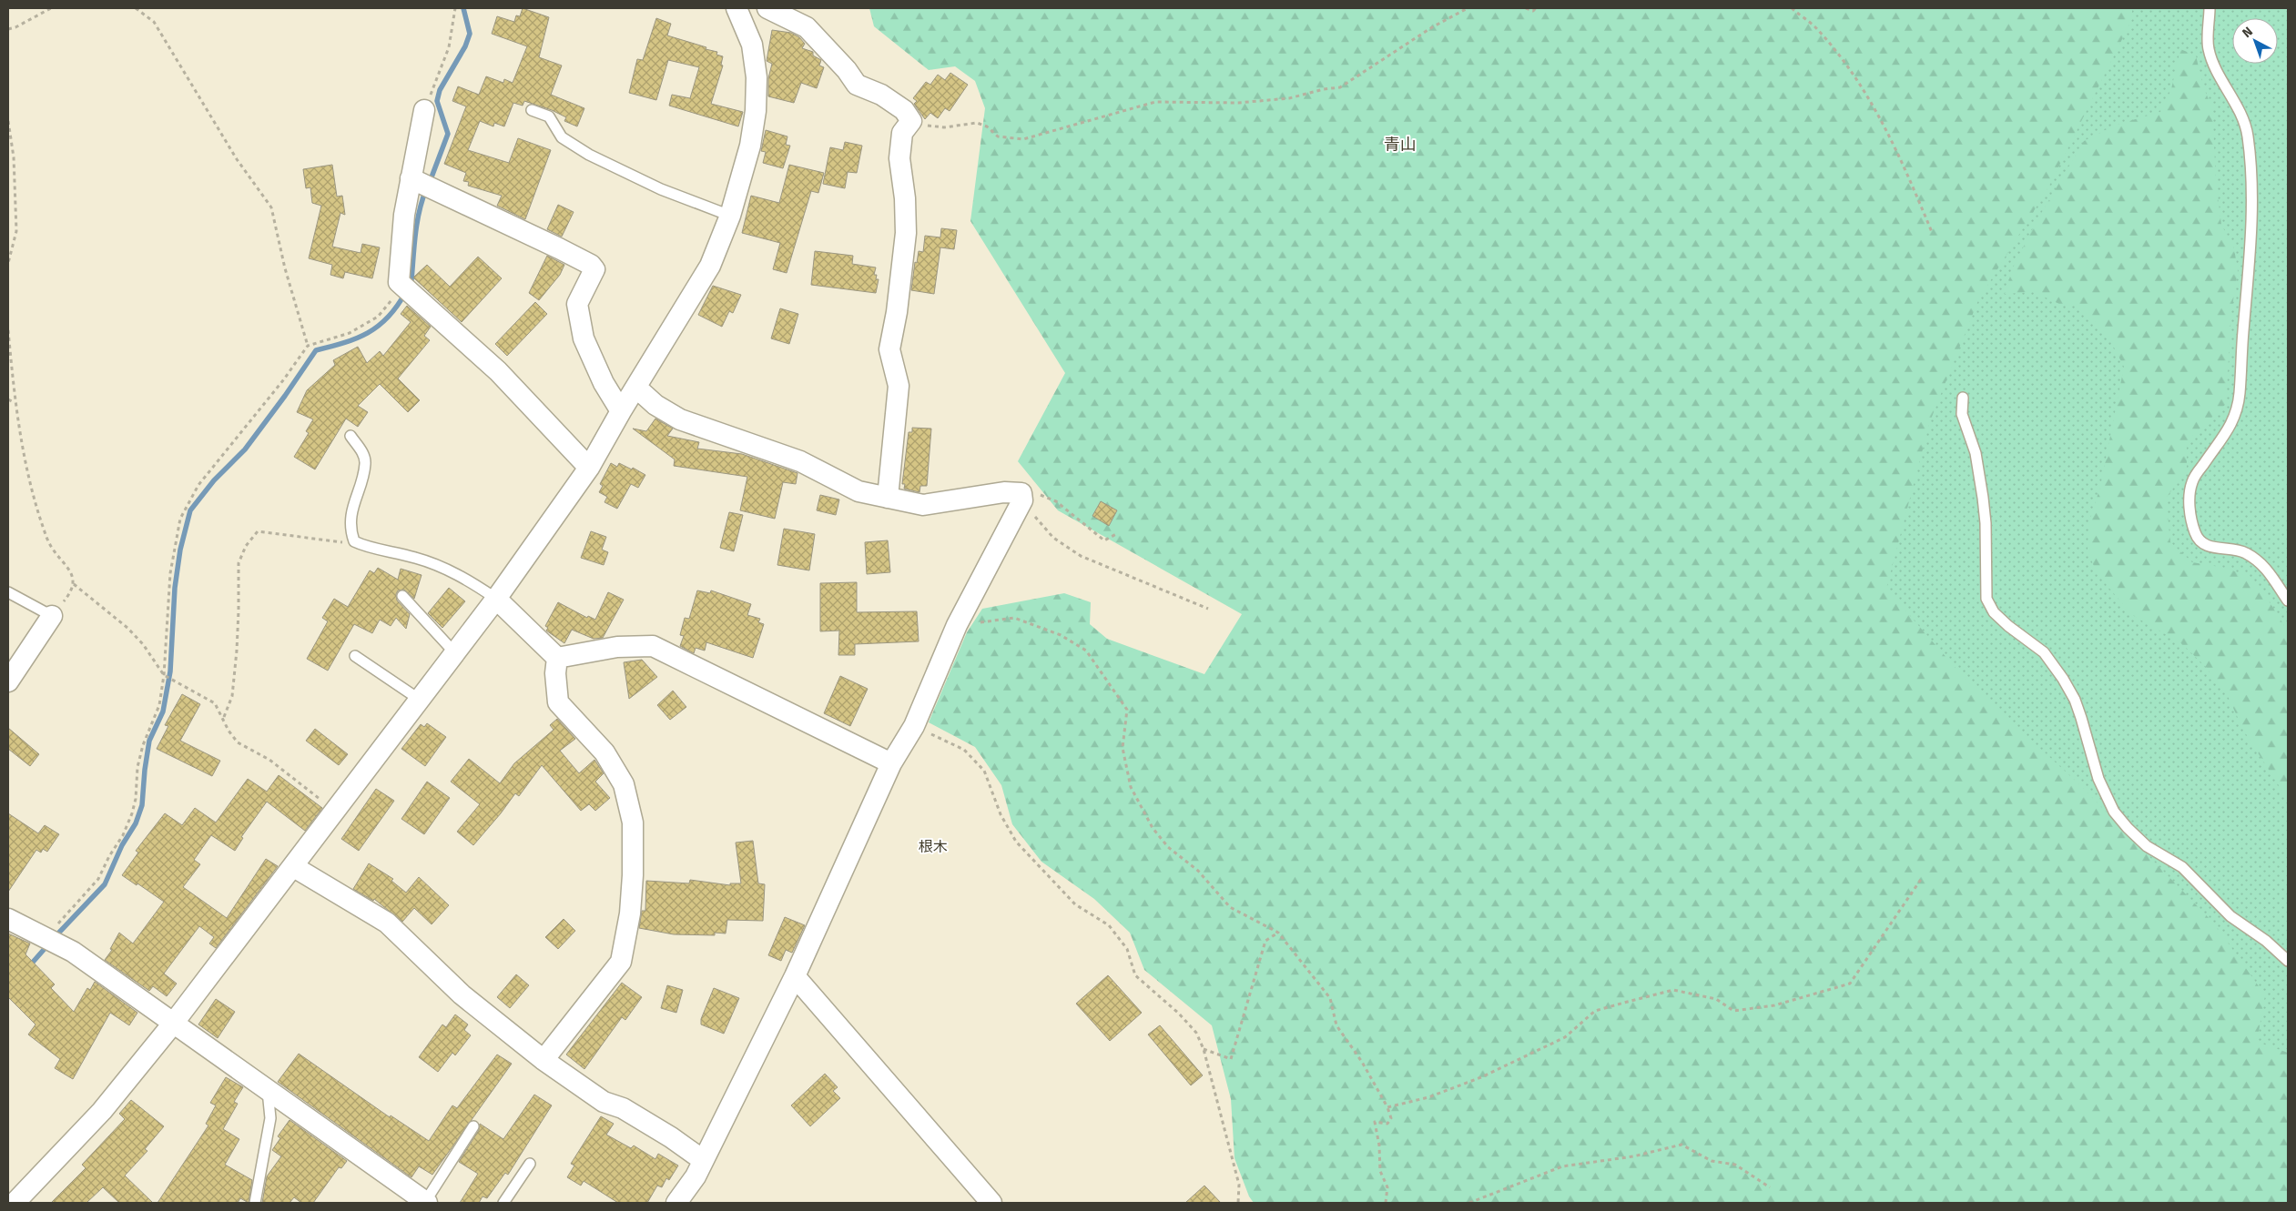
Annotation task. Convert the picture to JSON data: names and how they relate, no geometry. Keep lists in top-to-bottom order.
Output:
{
  "districts": ["青山", "根木"],
  "north": "top left"
}
